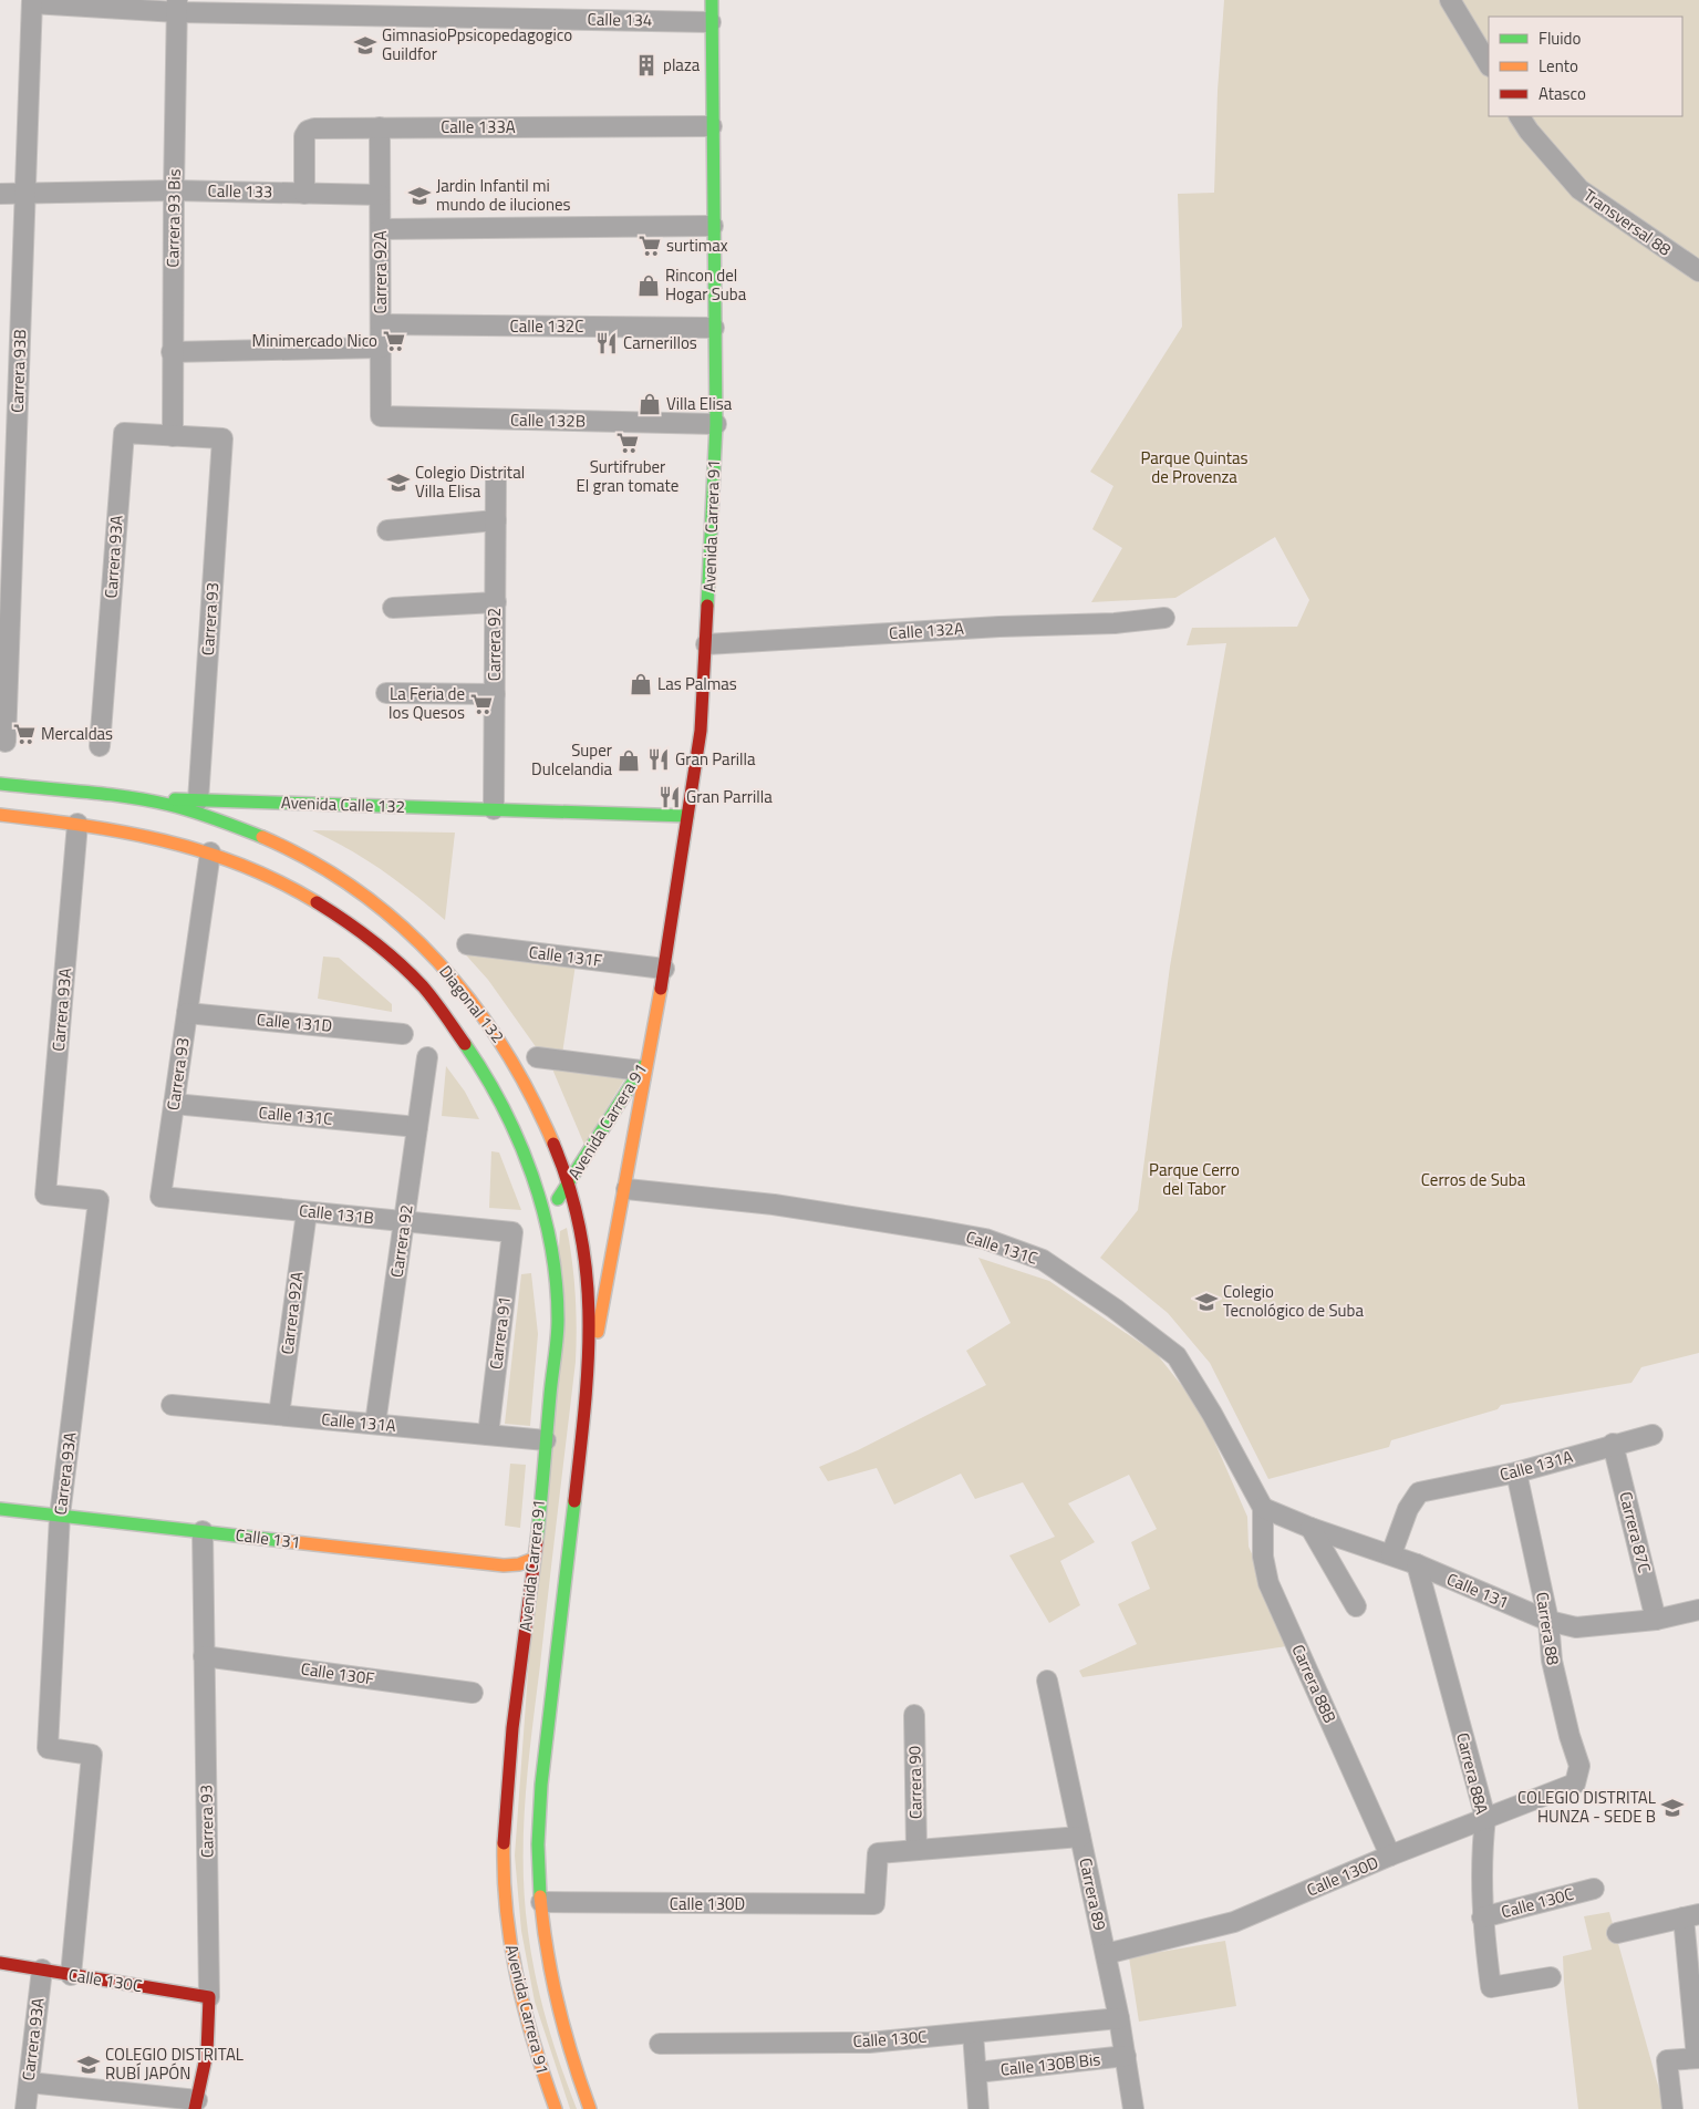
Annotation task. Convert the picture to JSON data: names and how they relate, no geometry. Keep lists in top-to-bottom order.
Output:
{
  "streets": {
    "main road": [
      "Avenida Carrera 91",
      "Carrera 93",
      "Avenida Calle 132",
      "Diagonal 132",
      "Calle 131",
      "Calle 130C"
    ],
    "street": [
      "Calle 134",
      "Calle 133A",
      "Calle 133",
      "Carrera 93 Bis",
      "Transversal 88",
      "Carrera 92A",
      "Calle 132C",
      "Carrera 93B",
      "Calle 132B",
      "Carrera 93A",
      "Calle 132A",
      "Carrera 92",
      "Calle 131F",
      "Calle 131D",
      "Calle 131C",
      "Calle 131B",
      "Carrera 91",
      "Calle 131A",
      "Carrera 87C",
      "Carrera 88",
      "Calle 130F",
      "Carrera 88B",
      "Carrera 88A",
      "Carrera 90",
      "Calle 130D",
      "Carrera 89",
      "Calle 130B Bis"
    ]
  },
  "crossings": [
    ["Calle 134", "Carrera 93 Bis"],
    ["Calle 134", "Carrera 93B"],
    ["Calle 134", "Avenida Carrera 91"],
    ["Calle 133A", "Calle 133"],
    ["Calle 133A", "Carrera 92A"],
    ["Calle 133A", "Avenida Carrera 91"],
    ["Calle 133", "Carrera 93 Bis"],
    ["Calle 133", "Carrera 92A"],
    ["Calle 133", "Carrera 93B"],
    ["Carrera 93 Bis", "Carrera 93A"],
    ["Carrera 93 Bis", "Carrera 93"],
    ["Carrera 92A", "Calle 132C"],
    ["Carrera 92A", "Calle 132B"],
    ["Carrera 92A", "Calle 131B"],
    ["Carrera 92A", "Calle 131A"],
    ["Calle 132C", "Avenida Carrera 91"],
    ["Calle 132B", "Avenida Carrera 91"],
    ["Avenida Carrera 91", "Calle 132A"],
    ["Avenida Carrera 91", "Avenida Calle 132"],
    ["Avenida Carrera 91", "Calle 131F"],
    ["Avenida Carrera 91", "Diagonal 132"],
    ["Avenida Carrera 91", "Calle 131C"],
    ["Avenida Carrera 91", "Calle 131A"],
    ["Avenida Carrera 91", "Calle 131"],
    ["Avenida Carrera 91", "Calle 130D"],
    ["Carrera 93A", "Carrera 93"],
    ["Carrera 93A", "Diagonal 132"],
    ["Carrera 93A", "Calle 131"],
    ["Carrera 93A", "Calle 130C"],
    ["Carrera 93", "Avenida Calle 132"],
    ["Carrera 93", "Diagonal 132"],
    ["Carrera 93", "Calle 131D"],
    ["Carrera 93", "Calle 131C"],
    ["Carrera 93", "Calle 131B"],
    ["Carrera 93", "Calle 131"],
    ["Carrera 93", "Calle 130F"],
    ["Carrera 93", "Calle 130C"],
    ["Carrera 92", "Avenida Calle 132"],
    ["Carrera 92", "Calle 131C"],
    ["Carrera 92", "Calle 131B"],
    ["Carrera 92", "Calle 131A"],
    ["Avenida Calle 132", "Diagonal 132"],
    ["Calle 131C", "Calle 131"],
    ["Calle 131C", "Carrera 88B"],
    ["Calle 131B", "Carrera 91"],
    ["Carrera 91", "Calle 131A"],
    ["Calle 131A", "Carrera 87C"],
    ["Calle 131A", "Calle 131"],
    ["Calle 131A", "Carrera 88"],
    ["Carrera 87C", "Calle 131"],
    ["Calle 131", "Carrera 88"],
    ["Calle 131", "Carrera 88B"],
    ["Calle 131", "Carrera 88A"],
    ["Carrera 88", "Calle 130D"],
    ["Carrera 88B", "Calle 130D"],
    ["Carrera 88A", "Calle 130D"],
    ["Carrera 88A", "Calle 130C"],
    ["Carrera 90", "Calle 130D"],
    ["Calle 130D", "Carrera 89"],
    ["Carrera 89", "Calle 130C"],
    ["Carrera 89", "Calle 130B Bis"]
  ],
  "parks": ["Parque Quintas de Provenza", "Parque Cerro del Tabor", "Cerros de Suba"],
  "places": {
    "school or university": [
      "GimnasioPpsicopedagogico Guildfor",
      "Jardin Infantil mi mundo de iluciones",
      "Colegio Distrital Villa Elisa",
      "Colegio Tecnológico de Suba",
      "COLEGIO DISTRITAL HUNZA - SEDE B",
      "COLEGIO DISTRITAL RUBÍ JAPÓN"
    ],
    "building": ["plaza"],
    "supermarket": [
      "surtimax",
      "Minimercado Nico",
      "Surtifruber El gran tomate",
      "La Feria de los Quesos",
      "Mercaldas"
    ],
    "shop": [
      "Rincon del Hogar Suba",
      "Villa Elisa",
      "Las Palmas",
      "Super Dulcelandia"
    ],
    "restaurant": ["Carnerillos", "Gran Parilla", "Gran Parrilla"]
  },
  "legend": ["Fluido", "Lento", "Atasco"]
}
